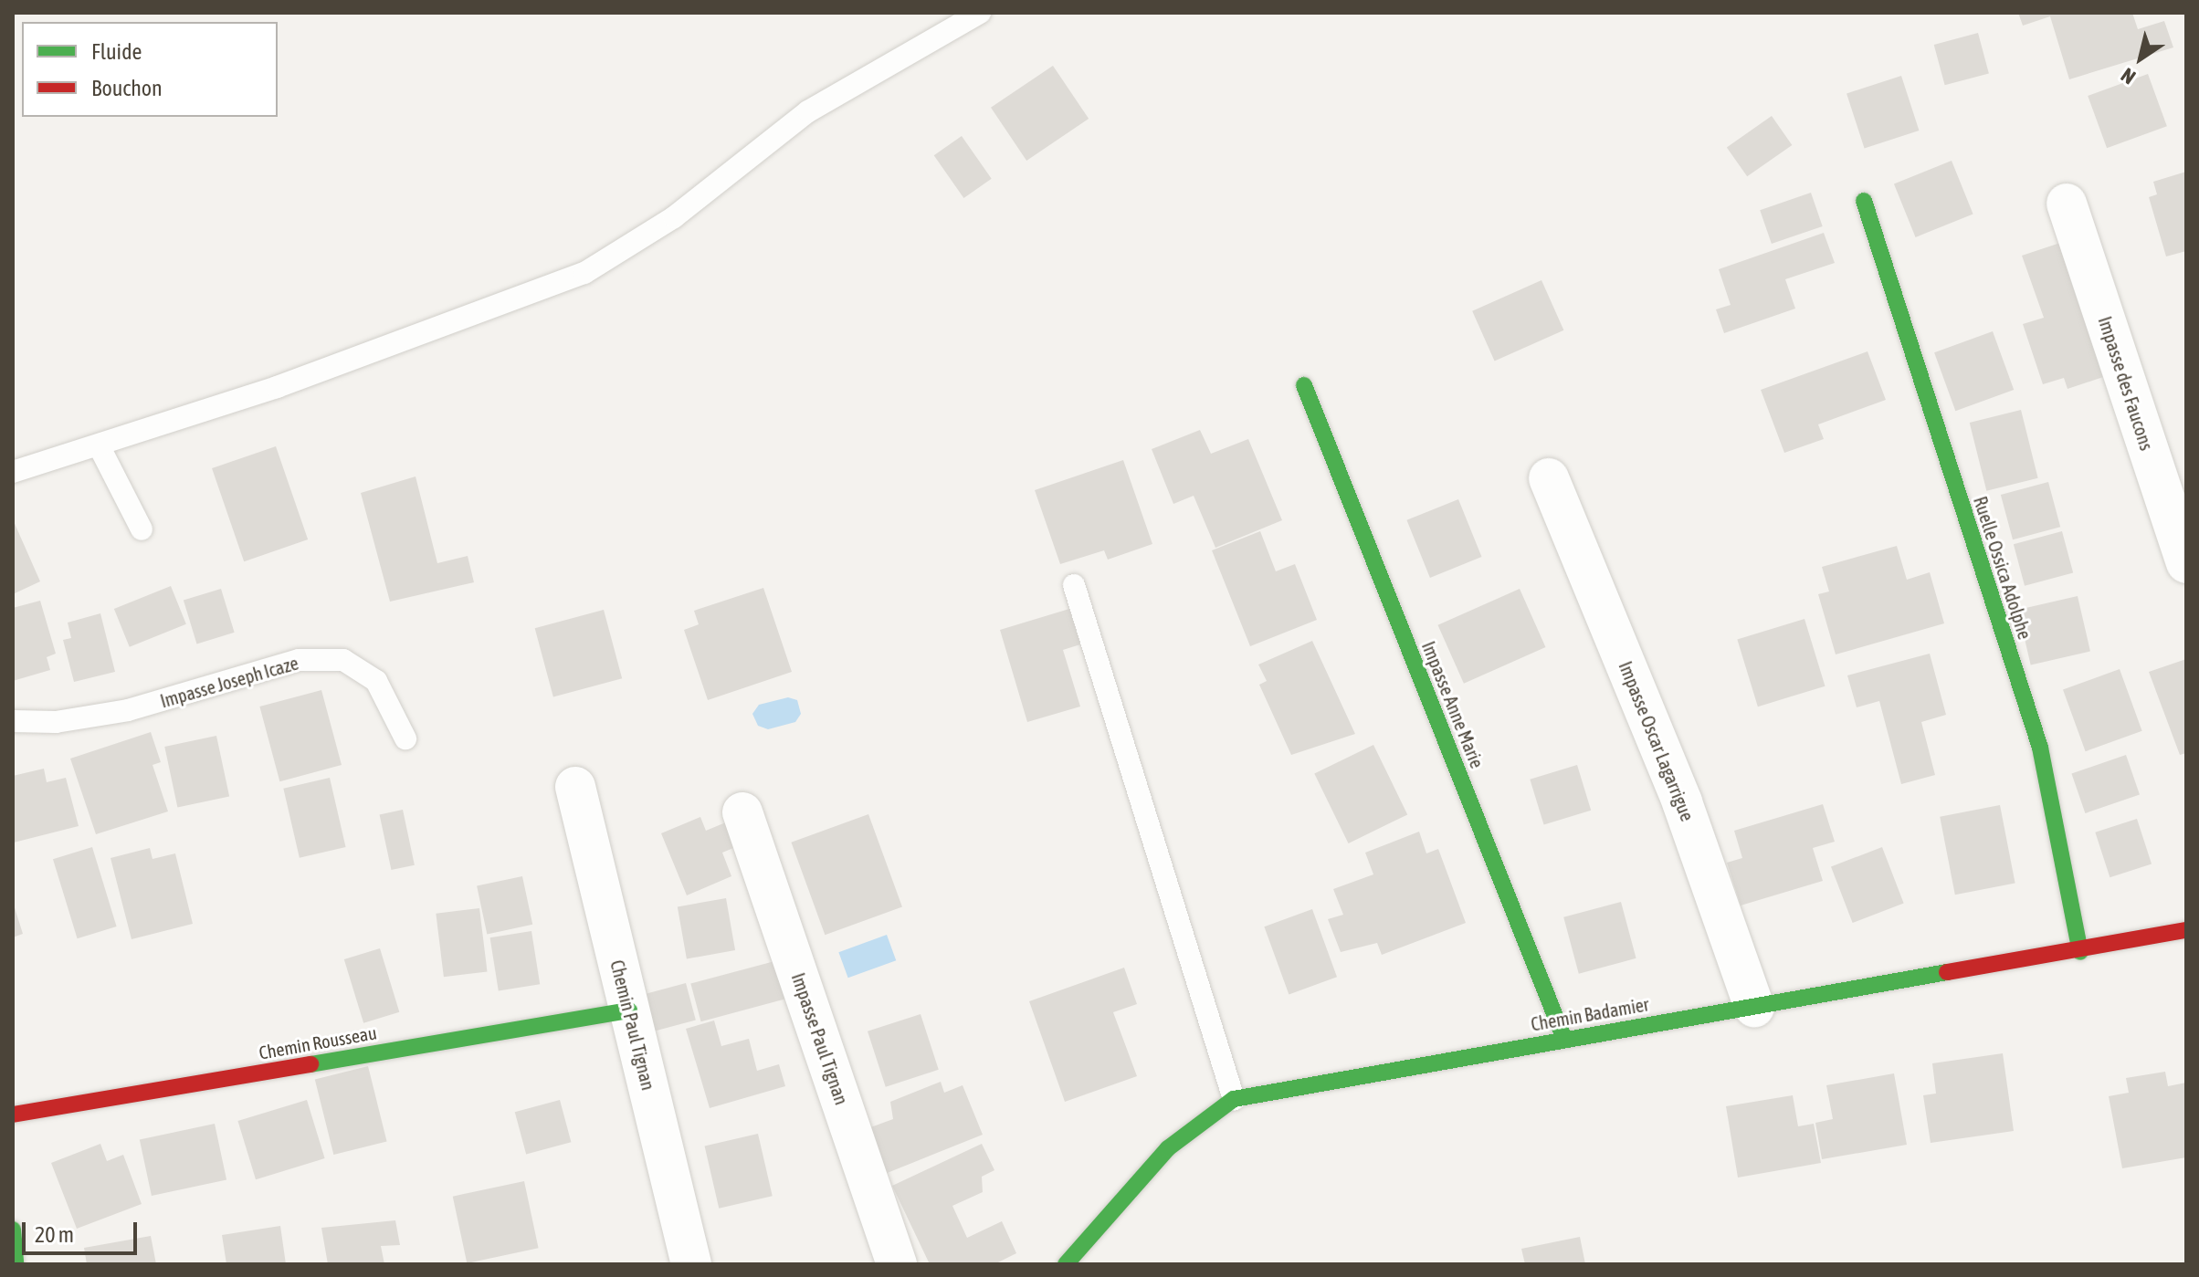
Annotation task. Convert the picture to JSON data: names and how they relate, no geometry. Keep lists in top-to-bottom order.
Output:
{
  "streets": {
    "street": [
      "Impasse des Faucons",
      "Ruelle Ossica Adolphe",
      "Impasse Anne Marie",
      "Impasse Oscar Lagarrigue",
      "Chemin Badamier",
      "Chemin Paul Tignan",
      "Impasse Paul Tignan",
      "Chemin Rousseau"
    ],
    "lane": ["Impasse Joseph Icaze"]
  },
  "crossings": [
    ["Ruelle Ossica Adolphe", "Chemin Badamier"],
    ["Impasse Anne Marie", "Chemin Badamier"],
    ["Impasse Oscar Lagarrigue", "Chemin Badamier"],
    ["Chemin Paul Tignan", "Chemin Rousseau"]
  ],
  "legend": ["Fluide", "Bouchon"],
  "scale_bar": "20 m",
  "north": "bottom left"
}
